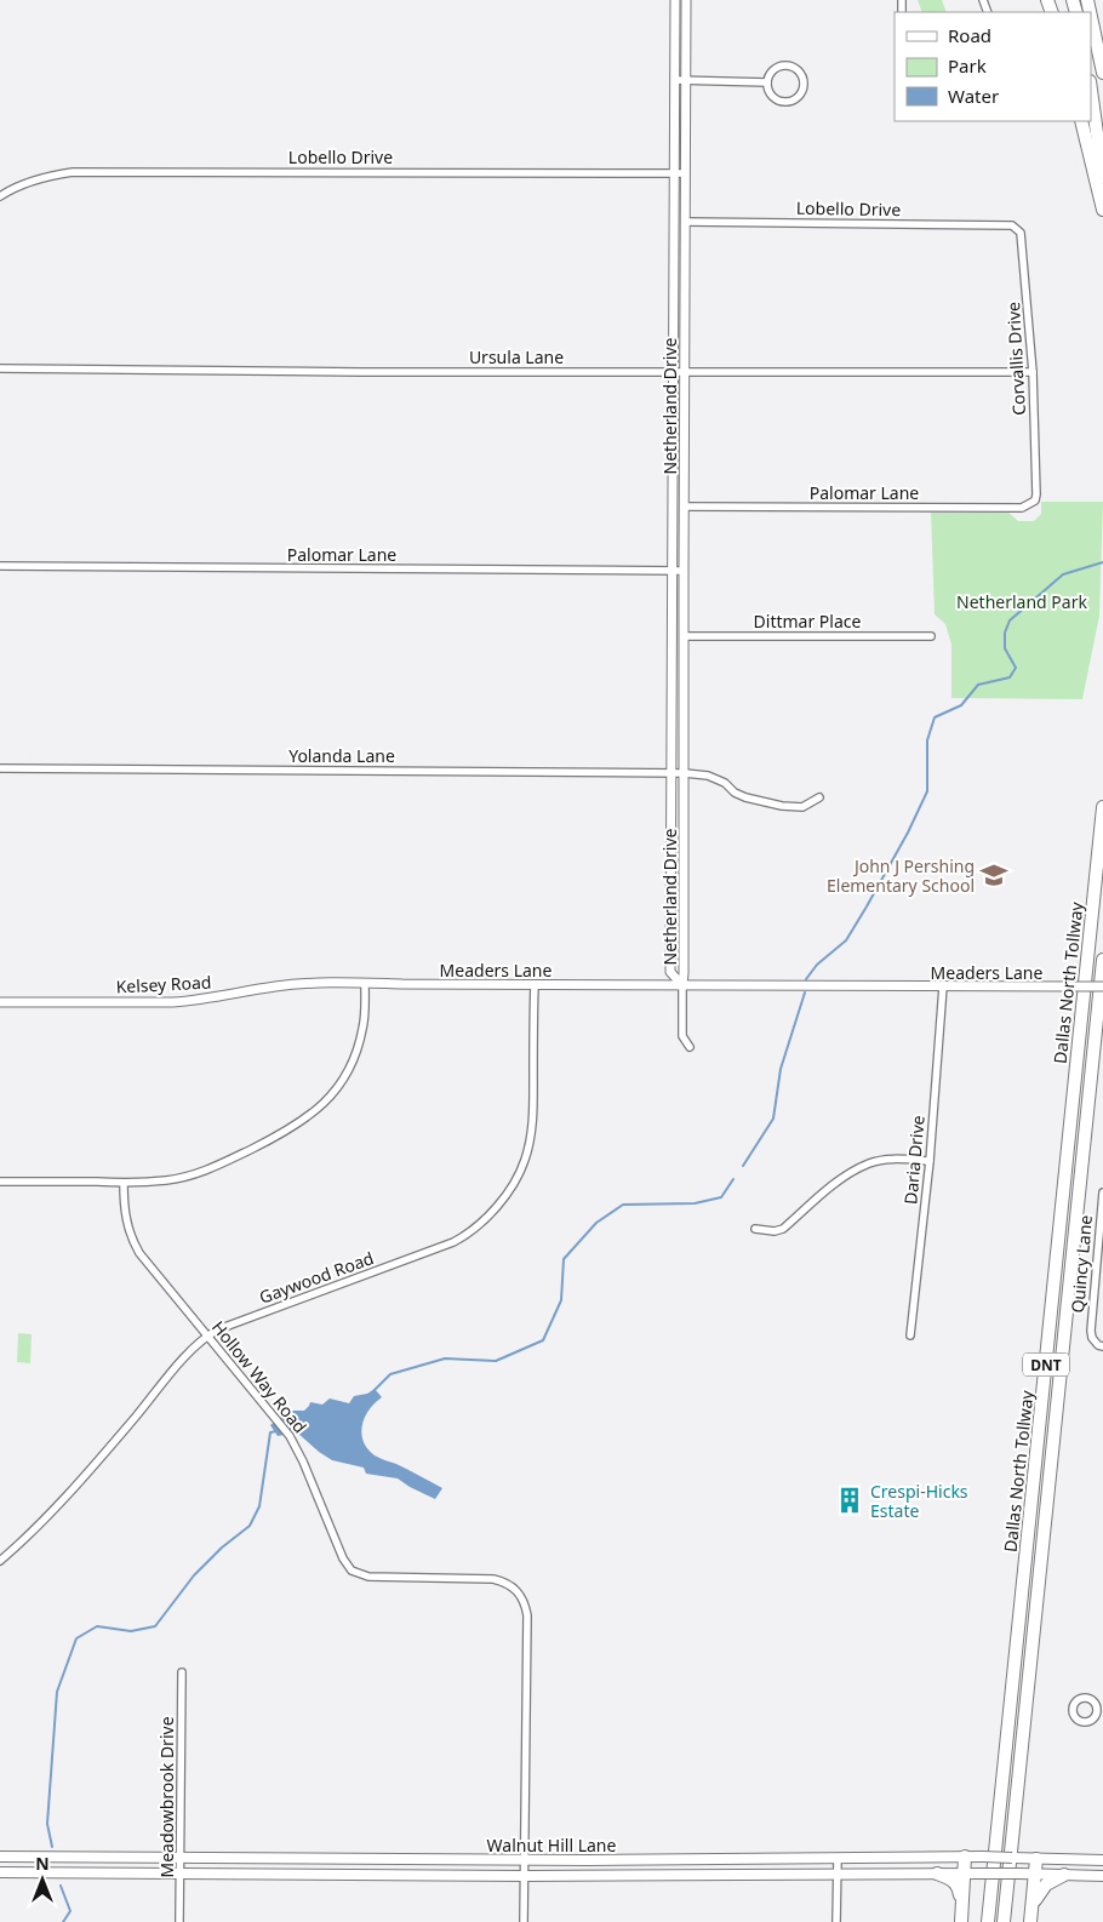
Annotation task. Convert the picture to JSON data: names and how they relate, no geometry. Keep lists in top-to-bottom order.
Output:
{
  "streets": {
    "highway": ["Dallas North Tollway", "DNT"],
    "main road": ["Walnut Hill Lane"],
    "street": [
      "Lobello Drive",
      "Ursula Lane",
      "Corvallis Drive",
      "Netherland Drive",
      "Palomar Lane",
      "Dittmar Place",
      "Yolanda Lane",
      "Meaders Lane",
      "Kelsey Road",
      "Daria Drive",
      "Quincy Lane",
      "Gaywood Road",
      "Hollow Way Road",
      "Meadowbrook Drive"
    ]
  },
  "crossings": [
    ["Lobello Drive", "Corvallis Drive"],
    ["Lobello Drive", "Netherland Drive"],
    ["Ursula Lane", "Corvallis Drive"],
    ["Ursula Lane", "Netherland Drive"],
    ["Corvallis Drive", "Palomar Lane"],
    ["Netherland Drive", "Palomar Lane"],
    ["Netherland Drive", "Dittmar Place"],
    ["Netherland Drive", "Yolanda Lane"],
    ["Netherland Drive", "Meaders Lane"],
    ["Meaders Lane", "Kelsey Road"],
    ["Meaders Lane", "Daria Drive"],
    ["Meaders Lane", "Gaywood Road"],
    ["Gaywood Road", "Hollow Way Road"],
    ["Hollow Way Road", "Walnut Hill Lane"],
    ["Meadowbrook Drive", "Walnut Hill Lane"]
  ],
  "parks": ["Netherland Park"],
  "places": {
    "school or university": ["John J Pershing Elementary School"],
    "building": ["Crespi-Hicks Estate"]
  },
  "legend": ["Road", "Park", "Water"],
  "north": "top"
}
